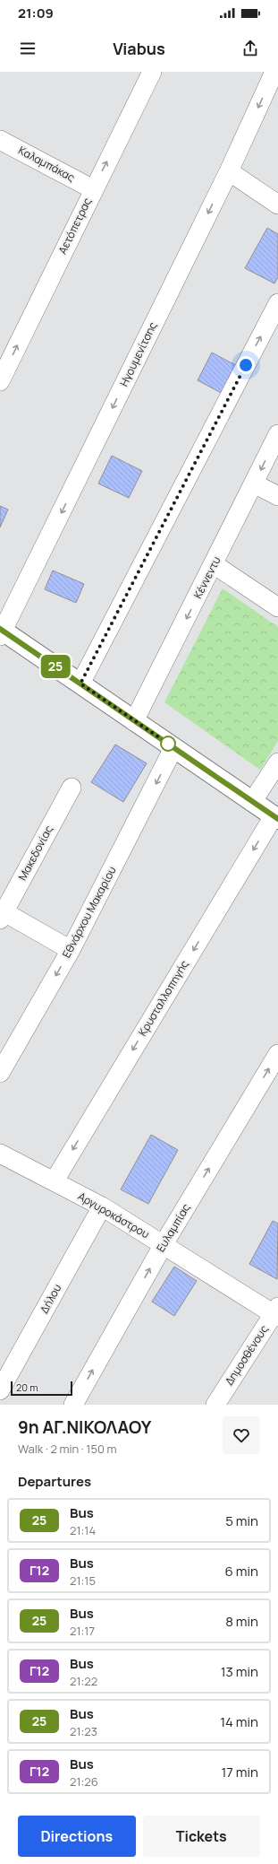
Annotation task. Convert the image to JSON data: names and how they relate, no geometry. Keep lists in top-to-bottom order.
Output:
{
  "streets": {
    "street": [
      "Καλαμπάκας",
      "Αετόπετρας",
      "Ηγουμενίτσης",
      "Κέννεντυ",
      "Μακεδονίας",
      "Εθνάρχου Μακαρίου",
      "Κρυσταλλοπηγής",
      "Αργυροκάστρου",
      "Ευλαμπίας",
      "Δήλου",
      "Δημοσθένους"
    ]
  },
  "crossings": [
    ["Καλαμπάκας", "Αετόπετρας"],
    ["Κρυσταλλοπηγής", "Αργυροκάστρου"],
    ["Αργυροκάστρου", "Ευλαμπίας"],
    ["Αργυροκάστρου", "Δήλου"],
    ["Αργυροκάστρου", "Δημοσθένους"]
  ],
  "one_way": [
    "Αετόπετρας",
    "Εθνάρχου Μακαρίου",
    "Κρυσταλλοπηγής",
    "Ευλαμπίας"
  ],
  "lines": ["bus line 25"],
  "scale_bar": "20 m",
  "page": {
    "status": "21:09",
    "header": "Viabus",
    "on_map": "25",
    "scale": "20 m",
    "heading": [
      ["9η ΑΓ.ΝΙΚΟΛΑΟΥ", "Walk · 2 min · 150 m"],
      "Departures"
    ],
    "list": [
      {
        "mark": "25",
        "name": "Bus",
        "note": "21:14",
        "value": "5 min"
      },
      {
        "mark": "Γ12",
        "name": "Bus",
        "note": "21:15",
        "value": "6 min"
      },
      {
        "mark": "25",
        "name": "Bus",
        "note": "21:17",
        "value": "8 min"
      },
      {
        "mark": "Γ12",
        "name": "Bus",
        "note": "21:22",
        "value": "13 min"
      },
      {
        "mark": "25",
        "name": "Bus",
        "note": "21:23",
        "value": "14 min"
      },
      {
        "mark": "Γ12",
        "name": "Bus",
        "note": "21:26",
        "value": "17 min"
      }
    ],
    "buttons": ["Directions", "Tickets"]
  }
}
